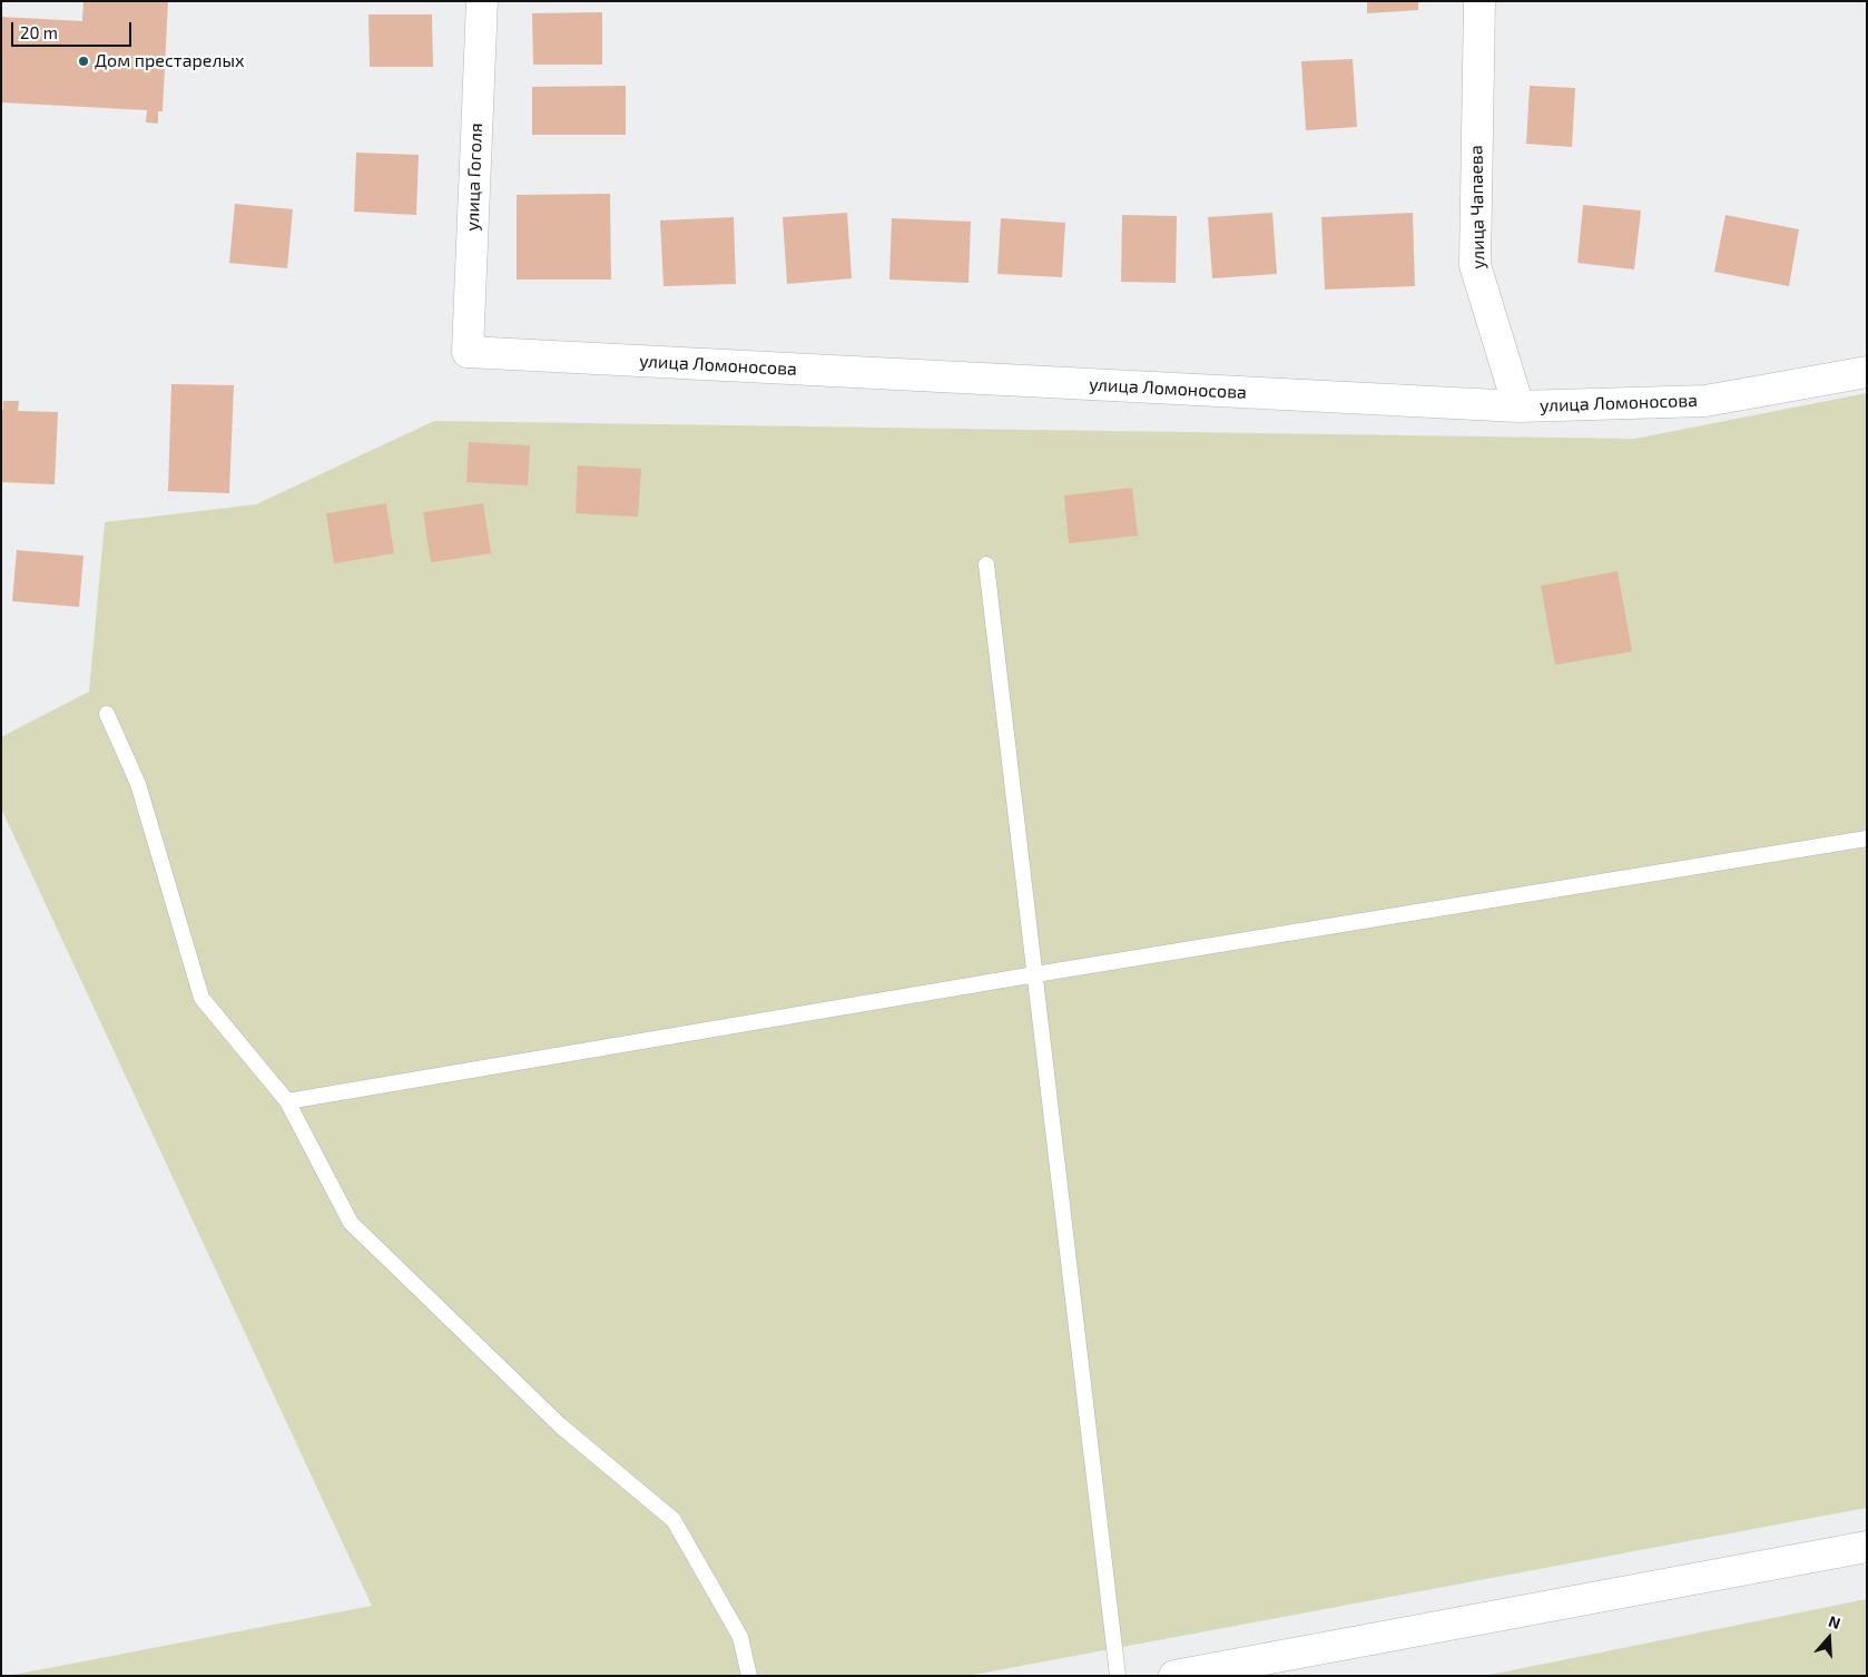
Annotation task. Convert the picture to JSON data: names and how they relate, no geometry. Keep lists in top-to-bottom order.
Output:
{
  "streets": {
    "street": ["улица Гоголя", "улица Чапаева", "улица Ломоносова"]
  },
  "crossings": [
    ["улица Гоголя", "улица Ломоносова"],
    ["улица Чапаева", "улица Ломоносова"]
  ],
  "places": ["Дом престарелых"],
  "scale_bar": "20 m",
  "north": "top"
}
